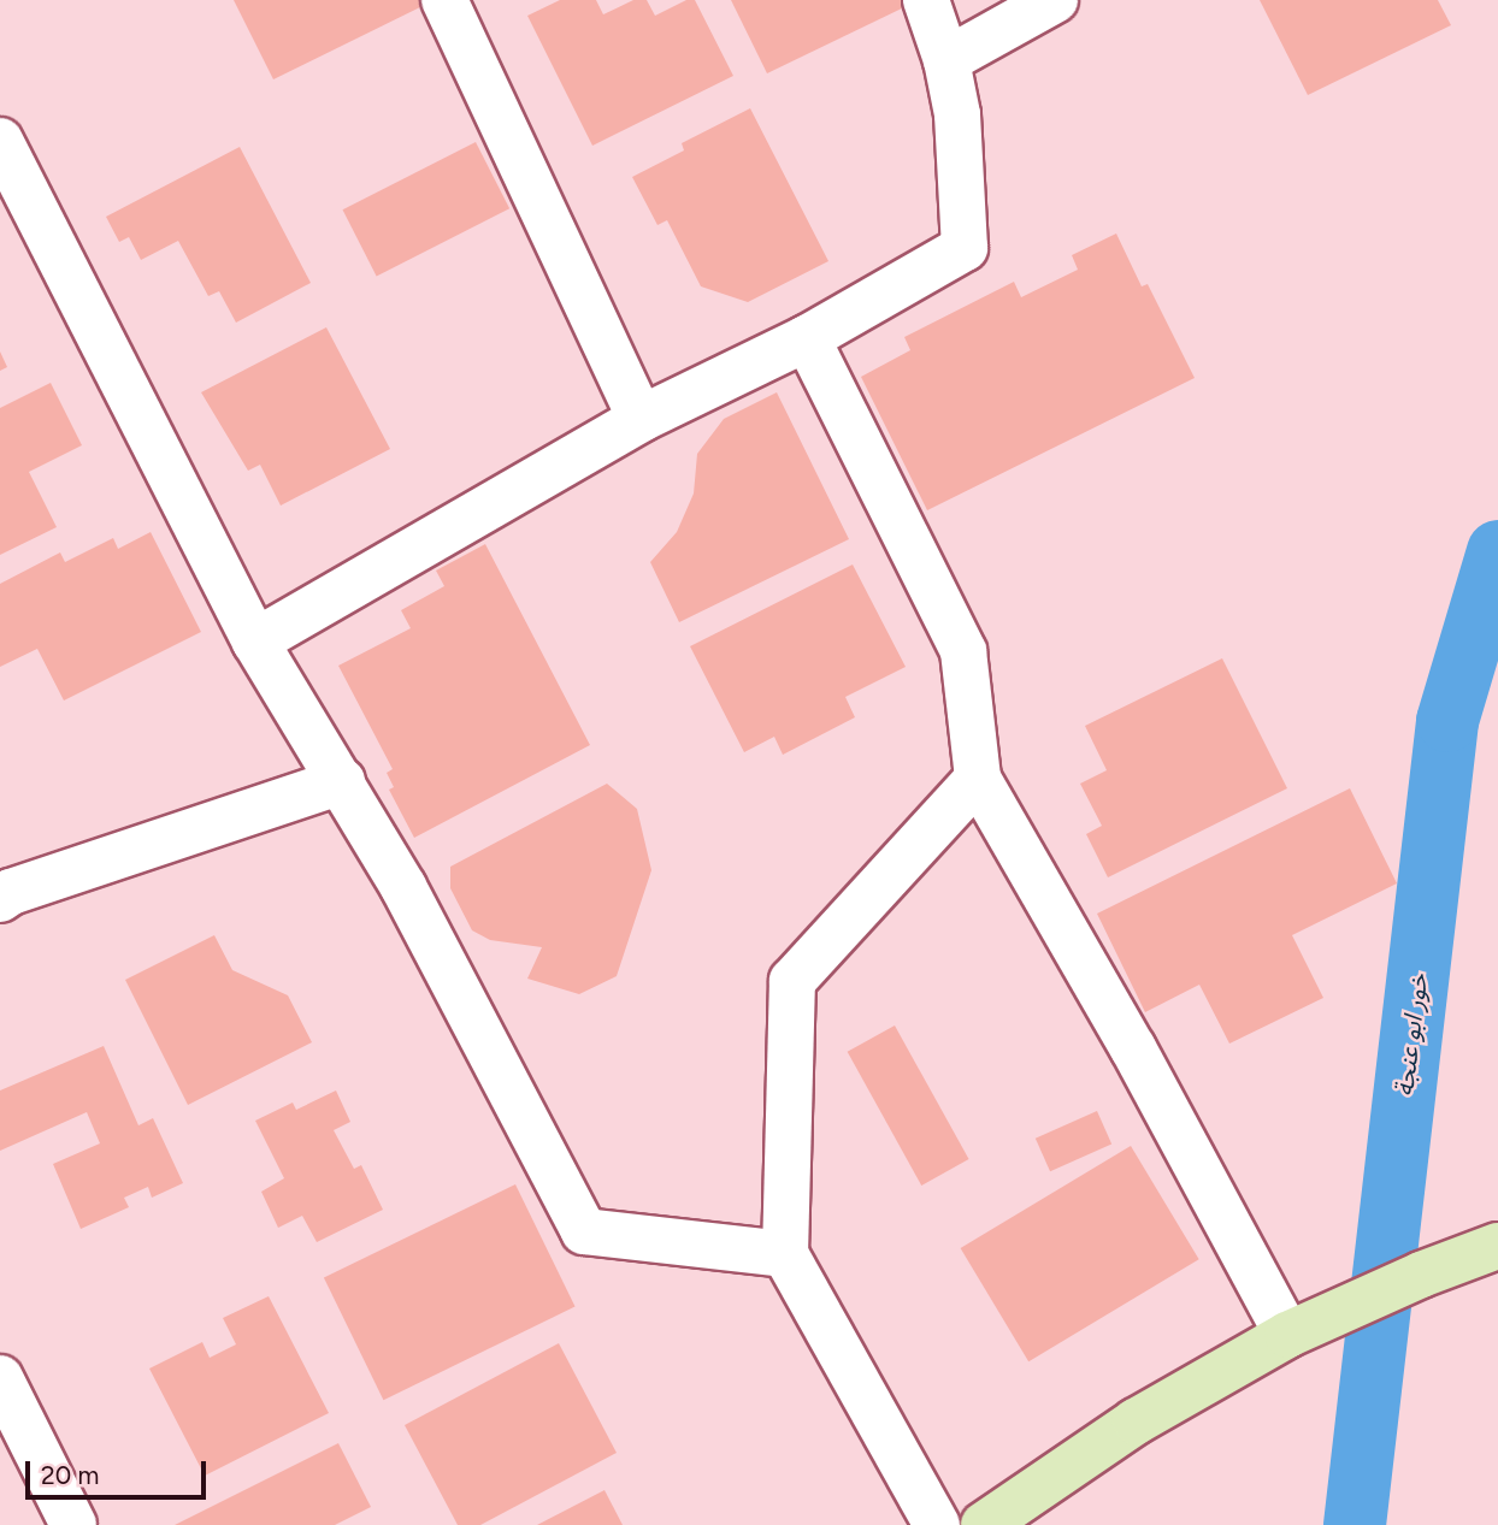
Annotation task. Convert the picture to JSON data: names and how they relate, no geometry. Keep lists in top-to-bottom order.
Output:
{
  "water": ["خور ابو عنجة"],
  "scale_bar": "20 m"
}
